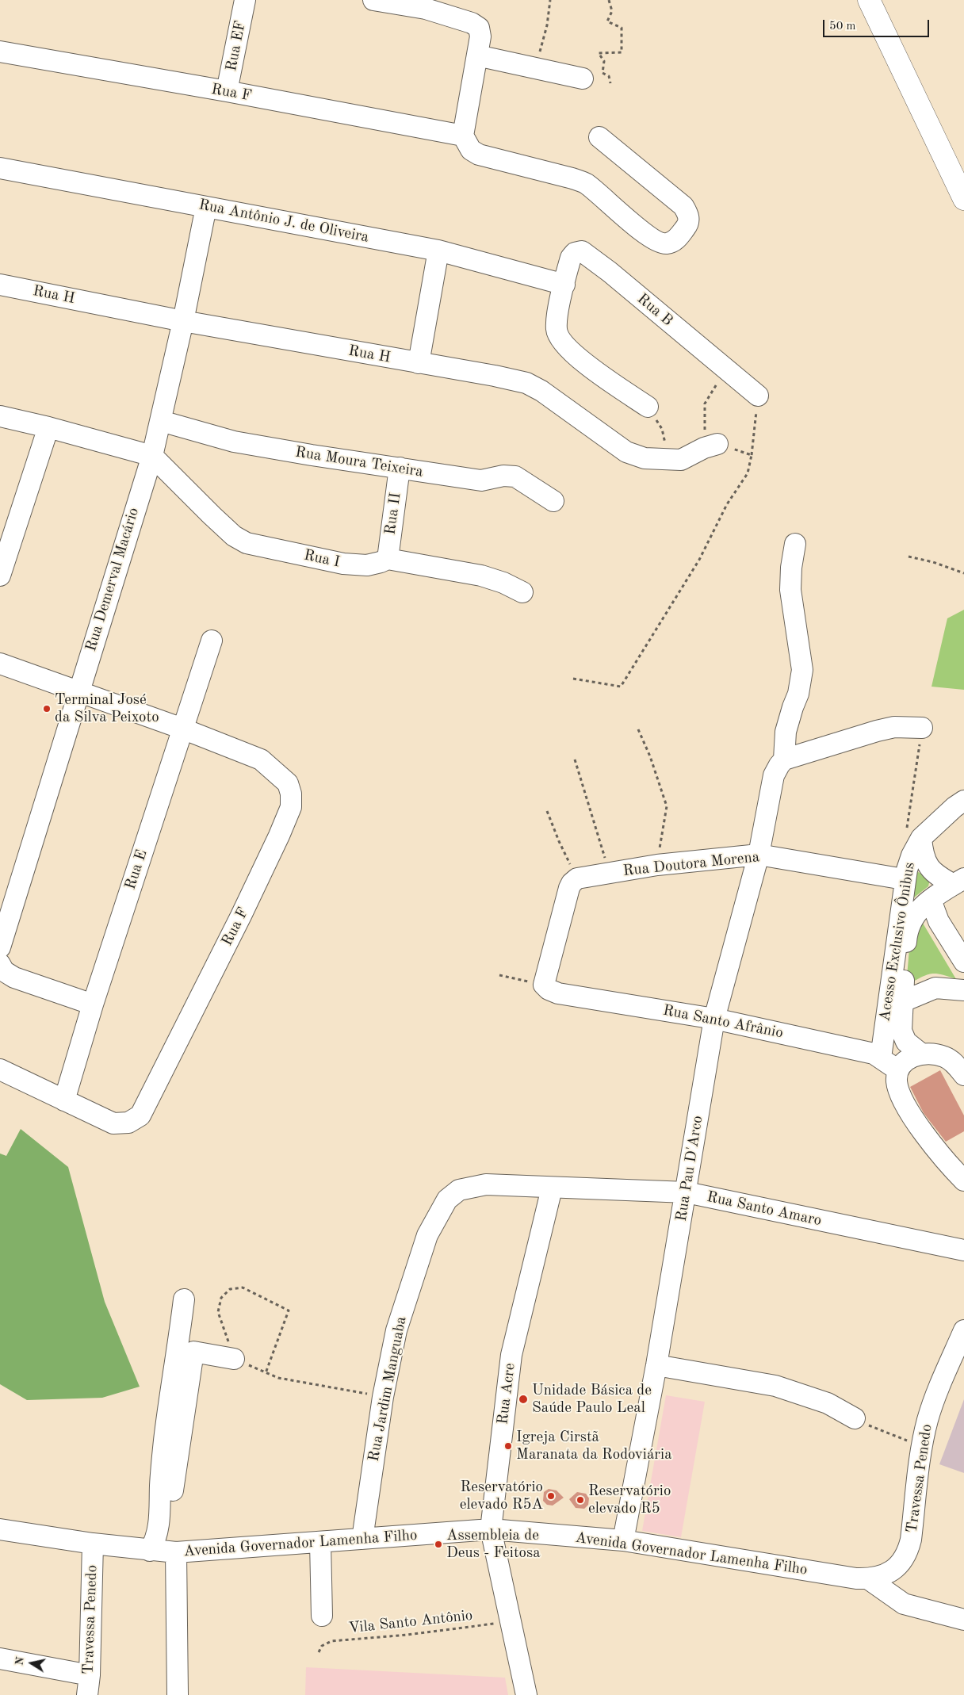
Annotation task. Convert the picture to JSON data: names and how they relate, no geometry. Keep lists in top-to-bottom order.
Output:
{
  "streets": {
    "street": [
      "Rua EF",
      "Rua F",
      "Rua Antônio J. de Oliveira",
      "Rua H",
      "Rua B",
      "Rua Moura Teixeira",
      "Rua II",
      "Rua I",
      "Rua Demerval Macário",
      "Rua Doutora Morena",
      "Rua E",
      "Acesso Exclusivo Ônibus",
      "Rua Santo Afrânio",
      "Rua Pau D'Arco",
      "Rua Santo Amaro",
      "Rua Jardim Manguaba",
      "Rua Acre",
      "Travessa Penedo",
      "Avenida Governador Lamenha Filho"
    ],
    "path": ["Vila Santo Antônio"]
  },
  "crossings": [
    ["Rua EF", "Rua F"],
    ["Rua F", "Rua Demerval Macário"],
    ["Rua F", "Rua E"],
    ["Rua Antônio J. de Oliveira", "Rua B"],
    ["Rua Antônio J. de Oliveira", "Rua Demerval Macário"],
    ["Rua H", "Rua Demerval Macário"],
    ["Rua Moura Teixeira", "Rua II"],
    ["Rua Moura Teixeira", "Rua Demerval Macário"],
    ["Rua II", "Rua I"],
    ["Rua I", "Rua Demerval Macário"],
    ["Rua Doutora Morena", "Rua Pau D'Arco"],
    ["Acesso Exclusivo Ônibus", "Rua Santo Afrânio"],
    ["Rua Santo Afrânio", "Rua Pau D'Arco"],
    ["Rua Pau D'Arco", "Rua Santo Amaro"],
    ["Rua Pau D'Arco", "Avenida Governador Lamenha Filho"],
    ["Rua Santo Amaro", "Rua Jardim Manguaba"],
    ["Rua Santo Amaro", "Rua Acre"],
    ["Rua Jardim Manguaba", "Avenida Governador Lamenha Filho"],
    ["Rua Acre", "Avenida Governador Lamenha Filho"],
    ["Rua Acre", "Vila Santo Antônio"],
    ["Travessa Penedo", "Avenida Governador Lamenha Filho"]
  ],
  "places": [
    "Terminal José da Silva Peixoto",
    "Unidade Básica de Saúde Paulo Leal",
    "Igreja Cirstã Maranata da Rodoviária",
    "Reservatório elevado R5A",
    "Reservatório elevado R5",
    "Assembleia de Deus - Feitosa"
  ],
  "scale_bar": "50 m",
  "north": "left"
}
